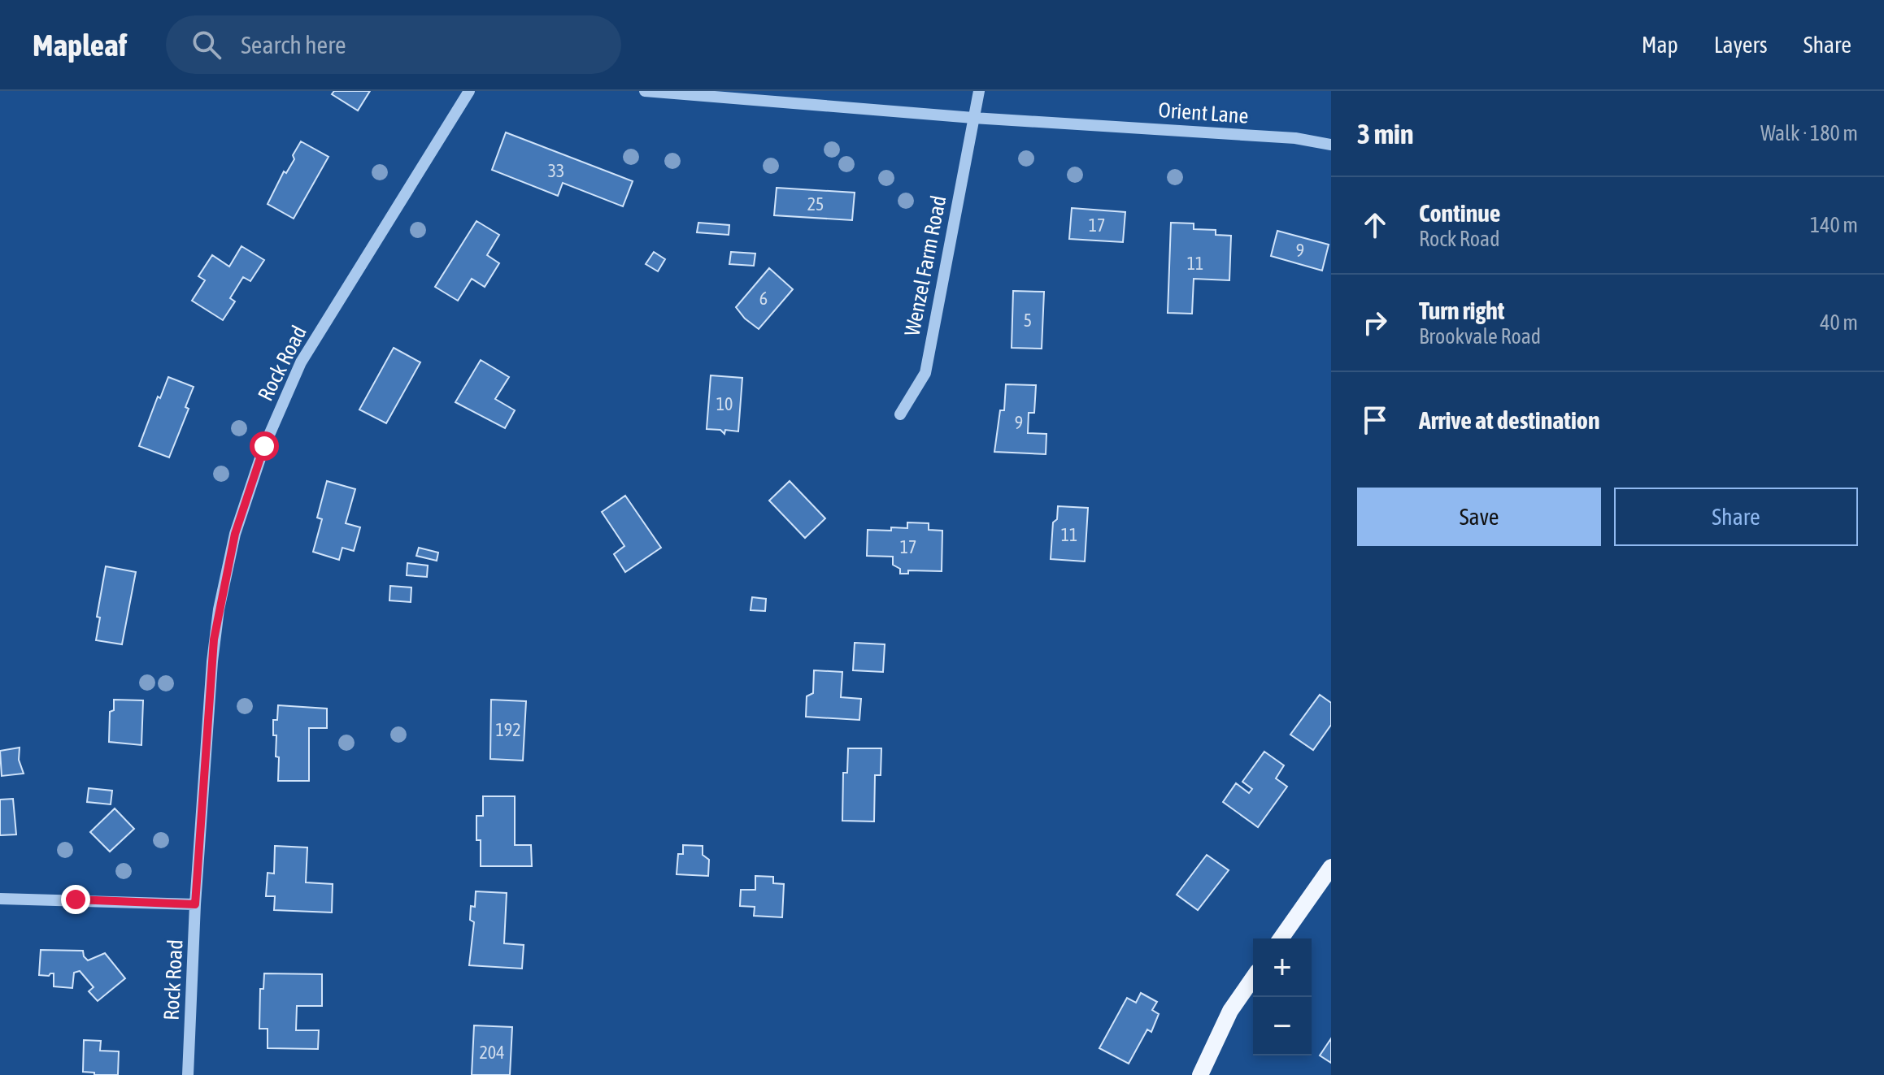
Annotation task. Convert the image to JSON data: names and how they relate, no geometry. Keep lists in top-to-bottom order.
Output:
{
  "streets": {
    "street": ["Orient Lane", "Wenzel Farm Road", "Rock Road"]
  },
  "crossings": [
    ["Orient Lane", "Wenzel Farm Road"]
  ],
  "house_numbers": [
    "33",
    "25",
    "17",
    "9",
    "11",
    "6",
    "5",
    "10",
    "9",
    "11",
    "17",
    "192",
    "204"
  ],
  "page": {
    "header": "Mapleaf",
    "search": "Search here",
    "nav": ["Map", "Layers", "Share"],
    "heading": ["3 min", "Walk · 180 m"],
    "list": [
      ["Continue", "Rock Road", "140 m"],
      ["Turn right", "Brookvale Road", "40 m"],
      "Arrive at destination"
    ],
    "buttons": ["Save", "Share"],
    "map_buttons": ["+", "−"]
  }
}
